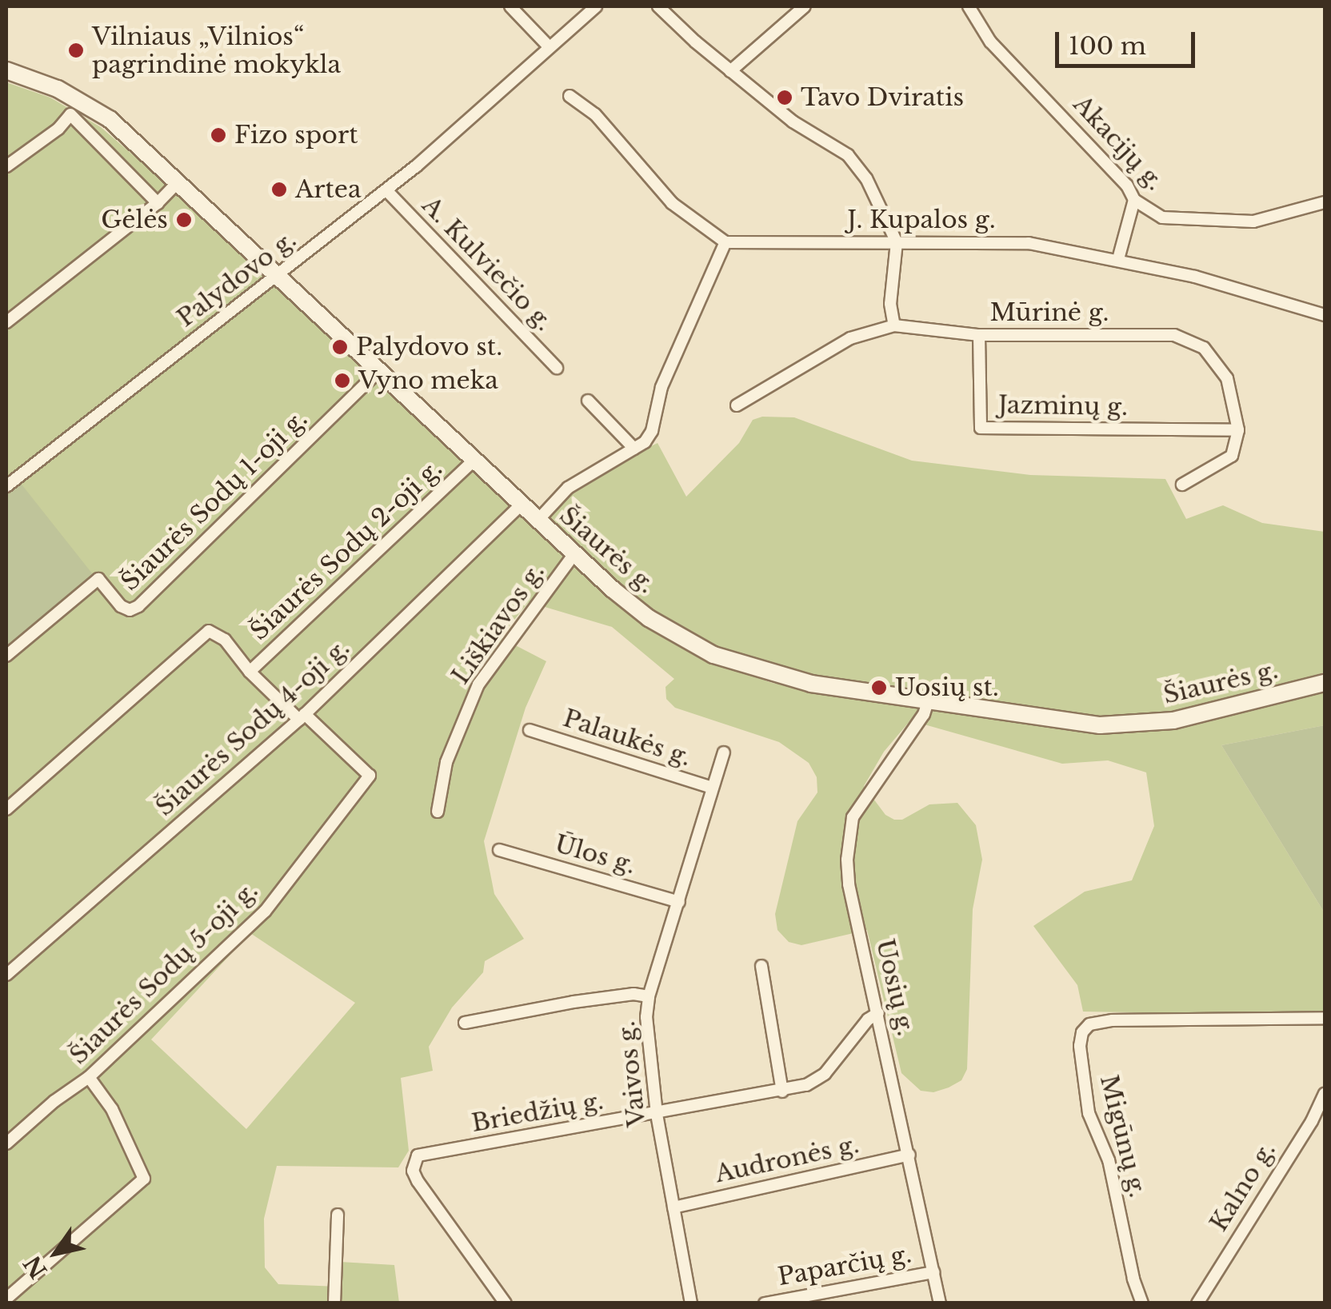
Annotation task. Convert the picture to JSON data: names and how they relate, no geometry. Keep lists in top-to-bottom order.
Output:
{
  "streets": {
    "main road": ["Šiaurės g."],
    "street": [
      "Akacijų g.",
      "J. Kupalos g.",
      "A. Kulviečio g.",
      "Palydovo g.",
      "Mūrinė g.",
      "Jazminų g.",
      "Šiaurės Sodų 1-oji g.",
      "Šiaurės Sodų 2-oji g.",
      "Liškiavos g.",
      "Šiaurės Sodų 4-oji g.",
      "Palaukės g.",
      "Ūlos g.",
      "Šiaurės Sodų 5-oji g.",
      "Uosių g.",
      "Vaivos g.",
      "Briedžių g.",
      "Migūnų g.",
      "Audronės g.",
      "Kalno g.",
      "Paparčių g."
    ]
  },
  "crossings": [
    ["A. Kulviečio g.", "Palydovo g."],
    ["Palydovo g.", "Šiaurės g."],
    ["Mūrinė g.", "Jazminų g."],
    ["Šiaurės Sodų 1-oji g.", "Šiaurės g."],
    ["Šiaurės Sodų 2-oji g.", "Šiaurės g."],
    ["Šiaurės g.", "Liškiavos g."],
    ["Šiaurės g.", "Šiaurės Sodų 4-oji g."],
    ["Šiaurės g.", "Uosių g."],
    ["Šiaurės Sodų 4-oji g.", "Šiaurės Sodų 5-oji g."],
    ["Palaukės g.", "Vaivos g."],
    ["Ūlos g.", "Vaivos g."],
    ["Uosių g.", "Briedžių g."],
    ["Uosių g.", "Audronės g."],
    ["Uosių g.", "Paparčių g."],
    ["Vaivos g.", "Briedžių g."],
    ["Vaivos g.", "Audronės g."]
  ],
  "places": [
    "Vilniaus „Vilnios“ pagrindinė mokykla",
    "Tavo Dviratis",
    "Fizo sport",
    "Artea",
    "Gėlės",
    "Palydovo st.",
    "Vyno meka",
    "Uosių st."
  ],
  "scale_bar": "100 m",
  "north": "bottom left"
}
